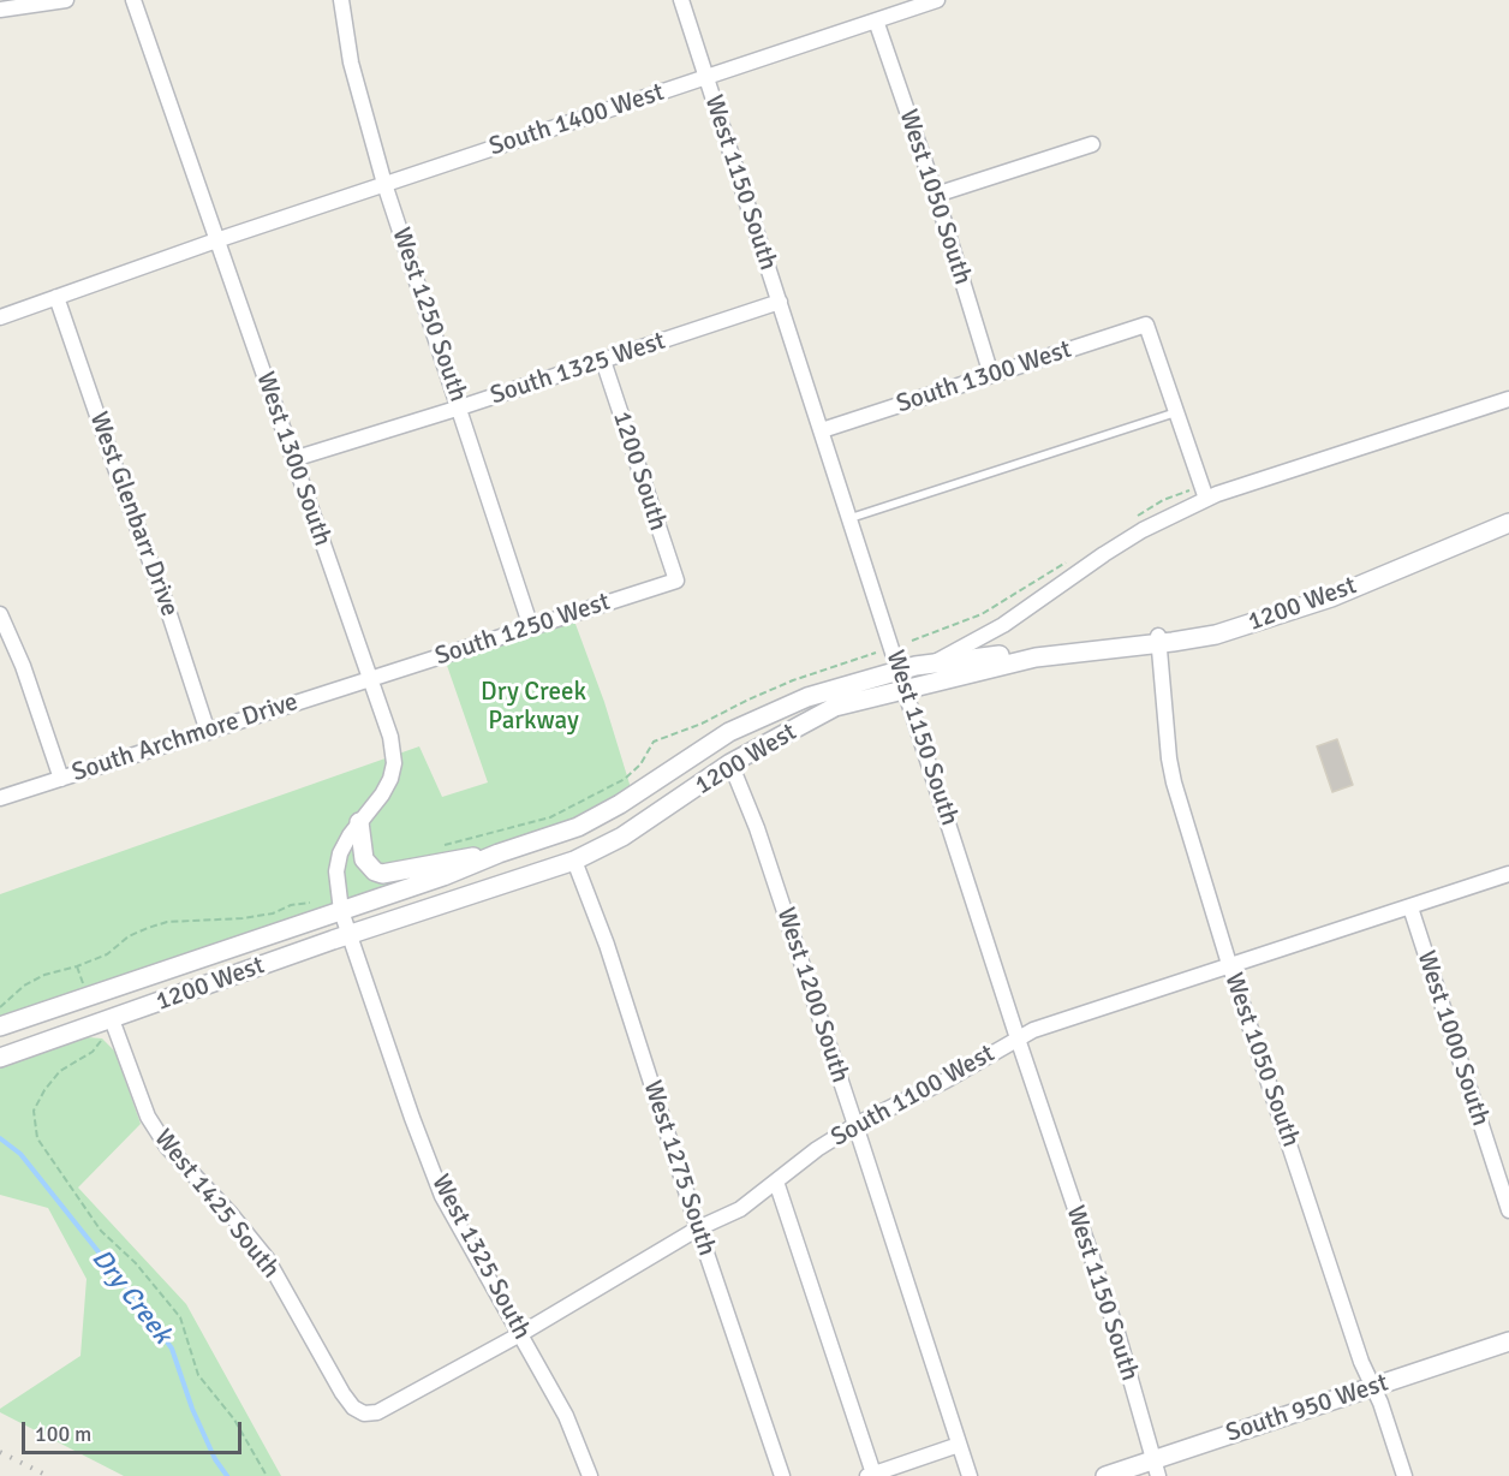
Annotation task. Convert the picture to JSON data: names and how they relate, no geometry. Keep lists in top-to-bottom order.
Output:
{
  "streets": {
    "street": [
      "South 1400 West",
      "West 1150 South",
      "West 1050 South",
      "West 1250 South",
      "South 1325 West",
      "South 1300 West",
      "West 1300 South",
      "1200 South",
      "West Glenbarr Drive",
      "1200 West",
      "South 1250 West",
      "South Archmore Drive",
      "West 1200 South",
      "West 1000 South",
      "South 1100 West",
      "West 1275 South",
      "West 1425 South",
      "West 1325 South",
      "South 950 West"
    ]
  },
  "crossings": [
    ["South 1400 West", "West 1150 South"],
    ["South 1400 West", "West 1050 South"],
    ["South 1400 West", "West 1250 South"],
    ["South 1400 West", "West 1300 South"],
    ["South 1400 West", "West Glenbarr Drive"],
    ["West 1150 South", "South 1325 West"],
    ["West 1150 South", "South 1300 West"],
    ["West 1150 South", "1200 West"],
    ["West 1150 South", "South 1100 West"],
    ["West 1150 South", "South 950 West"],
    ["West 1050 South", "South 1300 West"],
    ["West 1050 South", "1200 West"],
    ["West 1050 South", "South 1100 West"],
    ["West 1050 South", "South 950 West"],
    ["West 1250 South", "South 1325 West"],
    ["West 1250 South", "South 1250 West"],
    ["South 1325 West", "West 1300 South"],
    ["South 1325 West", "1200 South"],
    ["West 1300 South", "1200 West"],
    ["West 1300 South", "South 1250 West"],
    ["West 1300 South", "South Archmore Drive"],
    ["West 1300 South", "West 1325 South"],
    ["1200 South", "South 1250 West"],
    ["West Glenbarr Drive", "South Archmore Drive"],
    ["1200 West", "West 1200 South"],
    ["1200 West", "West 1275 South"],
    ["1200 West", "West 1425 South"],
    ["1200 West", "West 1325 South"],
    ["South 1250 West", "South Archmore Drive"],
    ["West 1200 South", "South 1100 West"],
    ["West 1000 South", "South 1100 West"],
    ["South 1100 West", "West 1275 South"],
    ["South 1100 West", "West 1425 South"],
    ["South 1100 West", "West 1325 South"]
  ],
  "water": ["Dry Creek"],
  "parks": ["Dry Creek Parkway"],
  "scale_bar": "100 m"
}
